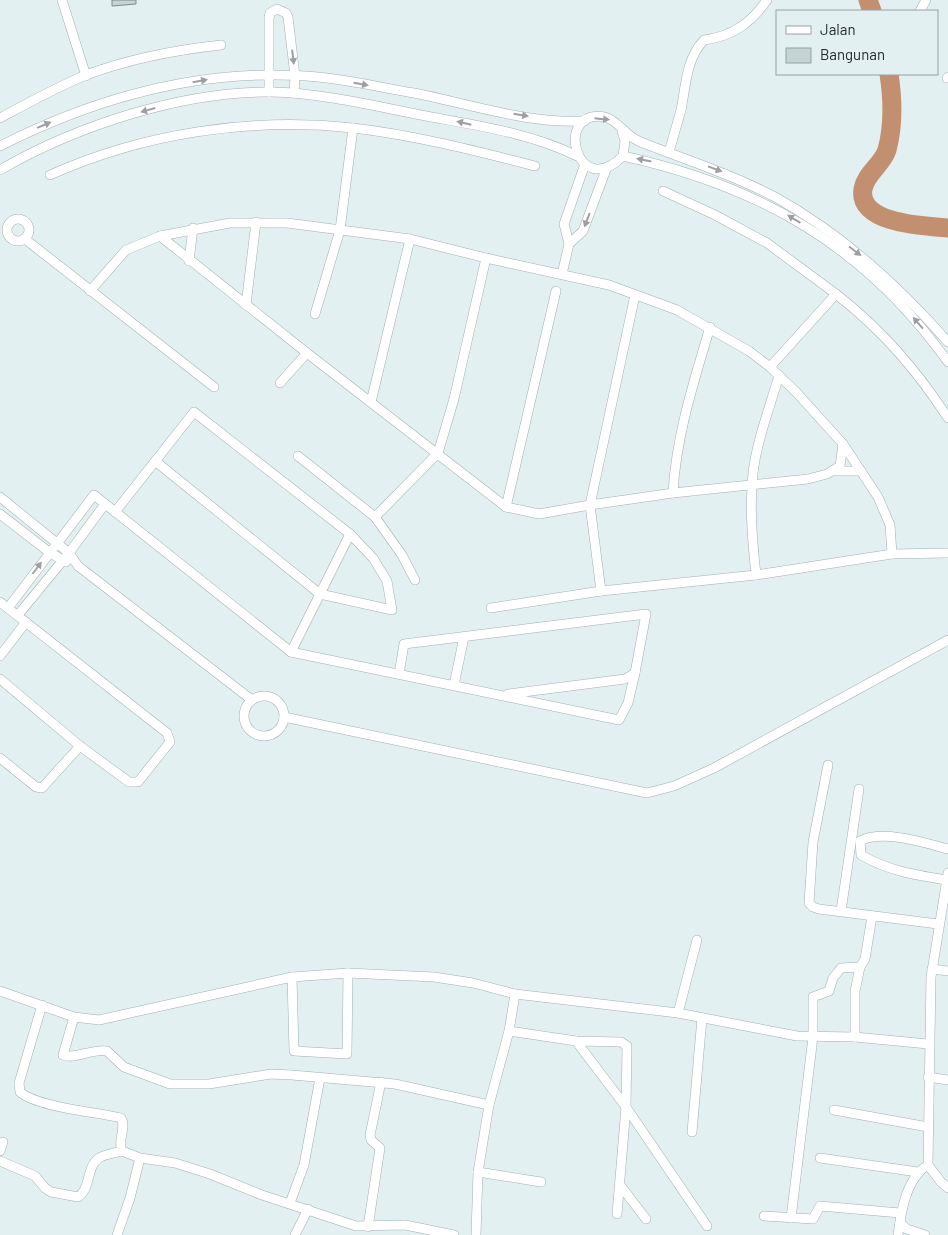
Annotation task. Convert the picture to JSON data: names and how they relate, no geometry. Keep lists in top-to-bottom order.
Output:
{
  "legend": ["Jalan", "Bangunan"]
}
